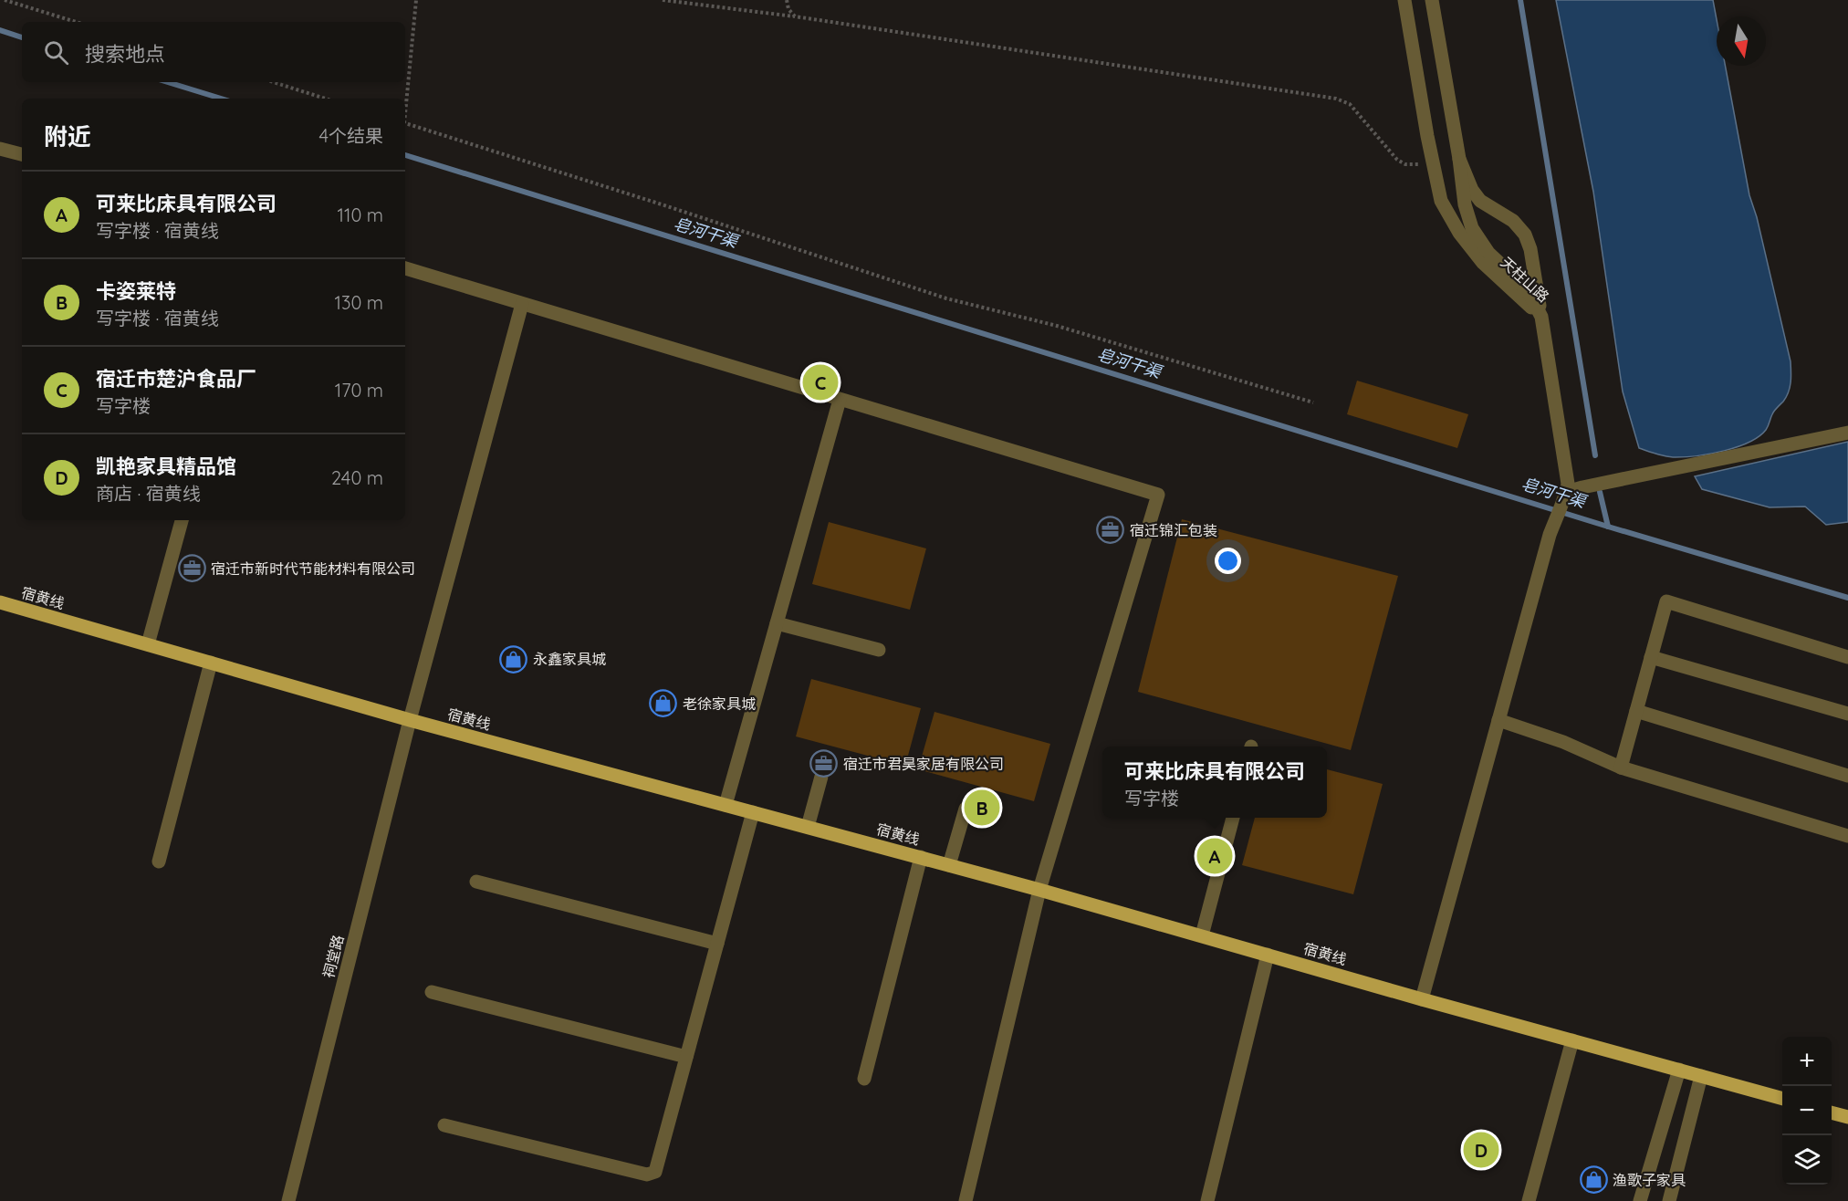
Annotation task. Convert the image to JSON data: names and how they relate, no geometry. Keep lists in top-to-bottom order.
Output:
{
  "streets": {
    "main road": ["宿黄线"],
    "street": ["天柱山路", "祠堂路"]
  },
  "crossings": [
    ["宿黄线", "祠堂路"]
  ],
  "water": ["皂河干渠"],
  "places": {
    "office": ["宿迁锦汇包装", "宿迁市新时代节能材料有限公司", "宿迁市君昊家居有限公司"],
    "shop": ["永鑫家具城", "老徐家具城", "渔歌子家具"]
  },
  "north": "bottom",
  "page": {
    "search": "搜索地点",
    "heading": ["附近", "4个结果"],
    "list": [
      {
        "mark": "A",
        "name": "可来比床具有限公司",
        "note": "写字楼 · 宿黄线",
        "value": "110 m"
      },
      {
        "mark": "B",
        "name": "卡姿莱特",
        "note": "写字楼 · 宿黄线",
        "value": "130 m"
      },
      {
        "mark": "C",
        "name": "宿迁市楚沪食品厂",
        "note": "写字楼",
        "value": "170 m"
      },
      {
        "mark": "D",
        "name": "凯艳家具精品馆",
        "note": "商店 · 宿黄线",
        "value": "240 m"
      }
    ],
    "pins": [
      "C",
      "B",
      "A",
      "D"
    ],
    "popup": ["可来比床具有限公司", "写字楼"],
    "map_buttons": ["+", "−"]
  }
}
